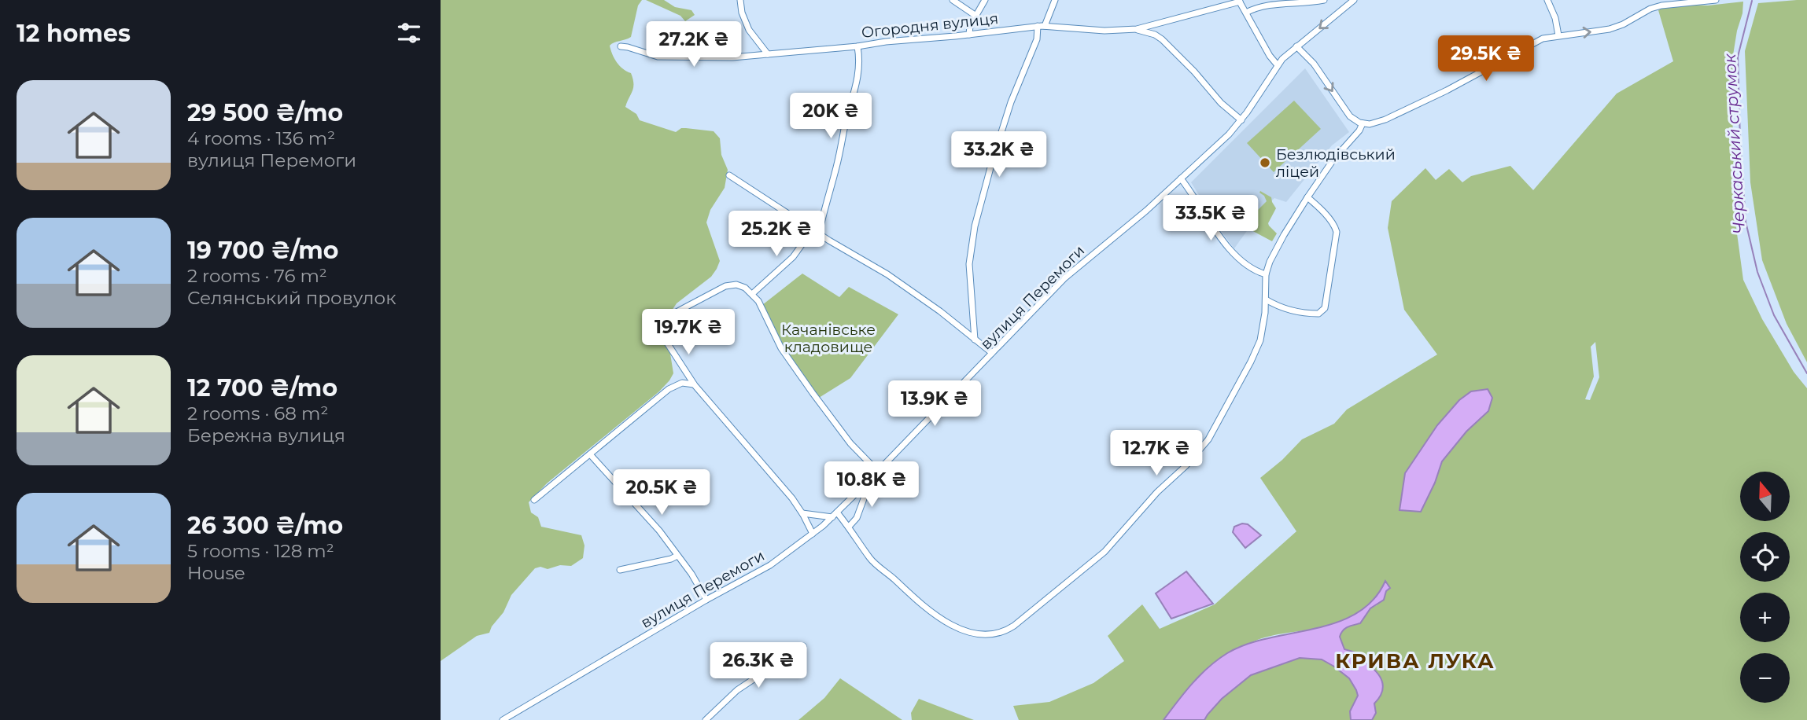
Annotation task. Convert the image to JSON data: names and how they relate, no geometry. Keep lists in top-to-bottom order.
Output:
{
  "streets": {
    "street": ["Огородня вулиця", "вулиця Перемоги"]
  },
  "districts": ["КРИВА ЛУКА"],
  "water": ["Черкаський струмок"],
  "parks": ["Качанівське кладовище"],
  "places": ["Безлюдівський ліцей"],
  "north": "top",
  "page": {
    "heading": "12 homes",
    "price": [
      "27.2K ₴",
      "29.5K ₴",
      "20K ₴",
      "33.2K ₴",
      "33.5K ₴",
      "25.2K ₴",
      "19.7K ₴",
      "13.9K ₴",
      "12.7K ₴",
      "10.8K ₴",
      "20.5K ₴",
      "26.3K ₴"
    ],
    "list": [
      {
        "name": "29 500 ₴/mo",
        "note": "4 rooms · 136 m² · вулиця Перемоги"
      },
      {
        "name": "19 700 ₴/mo",
        "note": "2 rooms · 76 m² · Селянський провулок"
      },
      {
        "name": "12 700 ₴/mo",
        "note": "2 rooms · 68 m² · Бережна вулиця"
      },
      {
        "name": "26 300 ₴/mo",
        "note": "5 rooms · 128 m² · House"
      }
    ],
    "map_buttons": ["+", "−"]
  }
}
